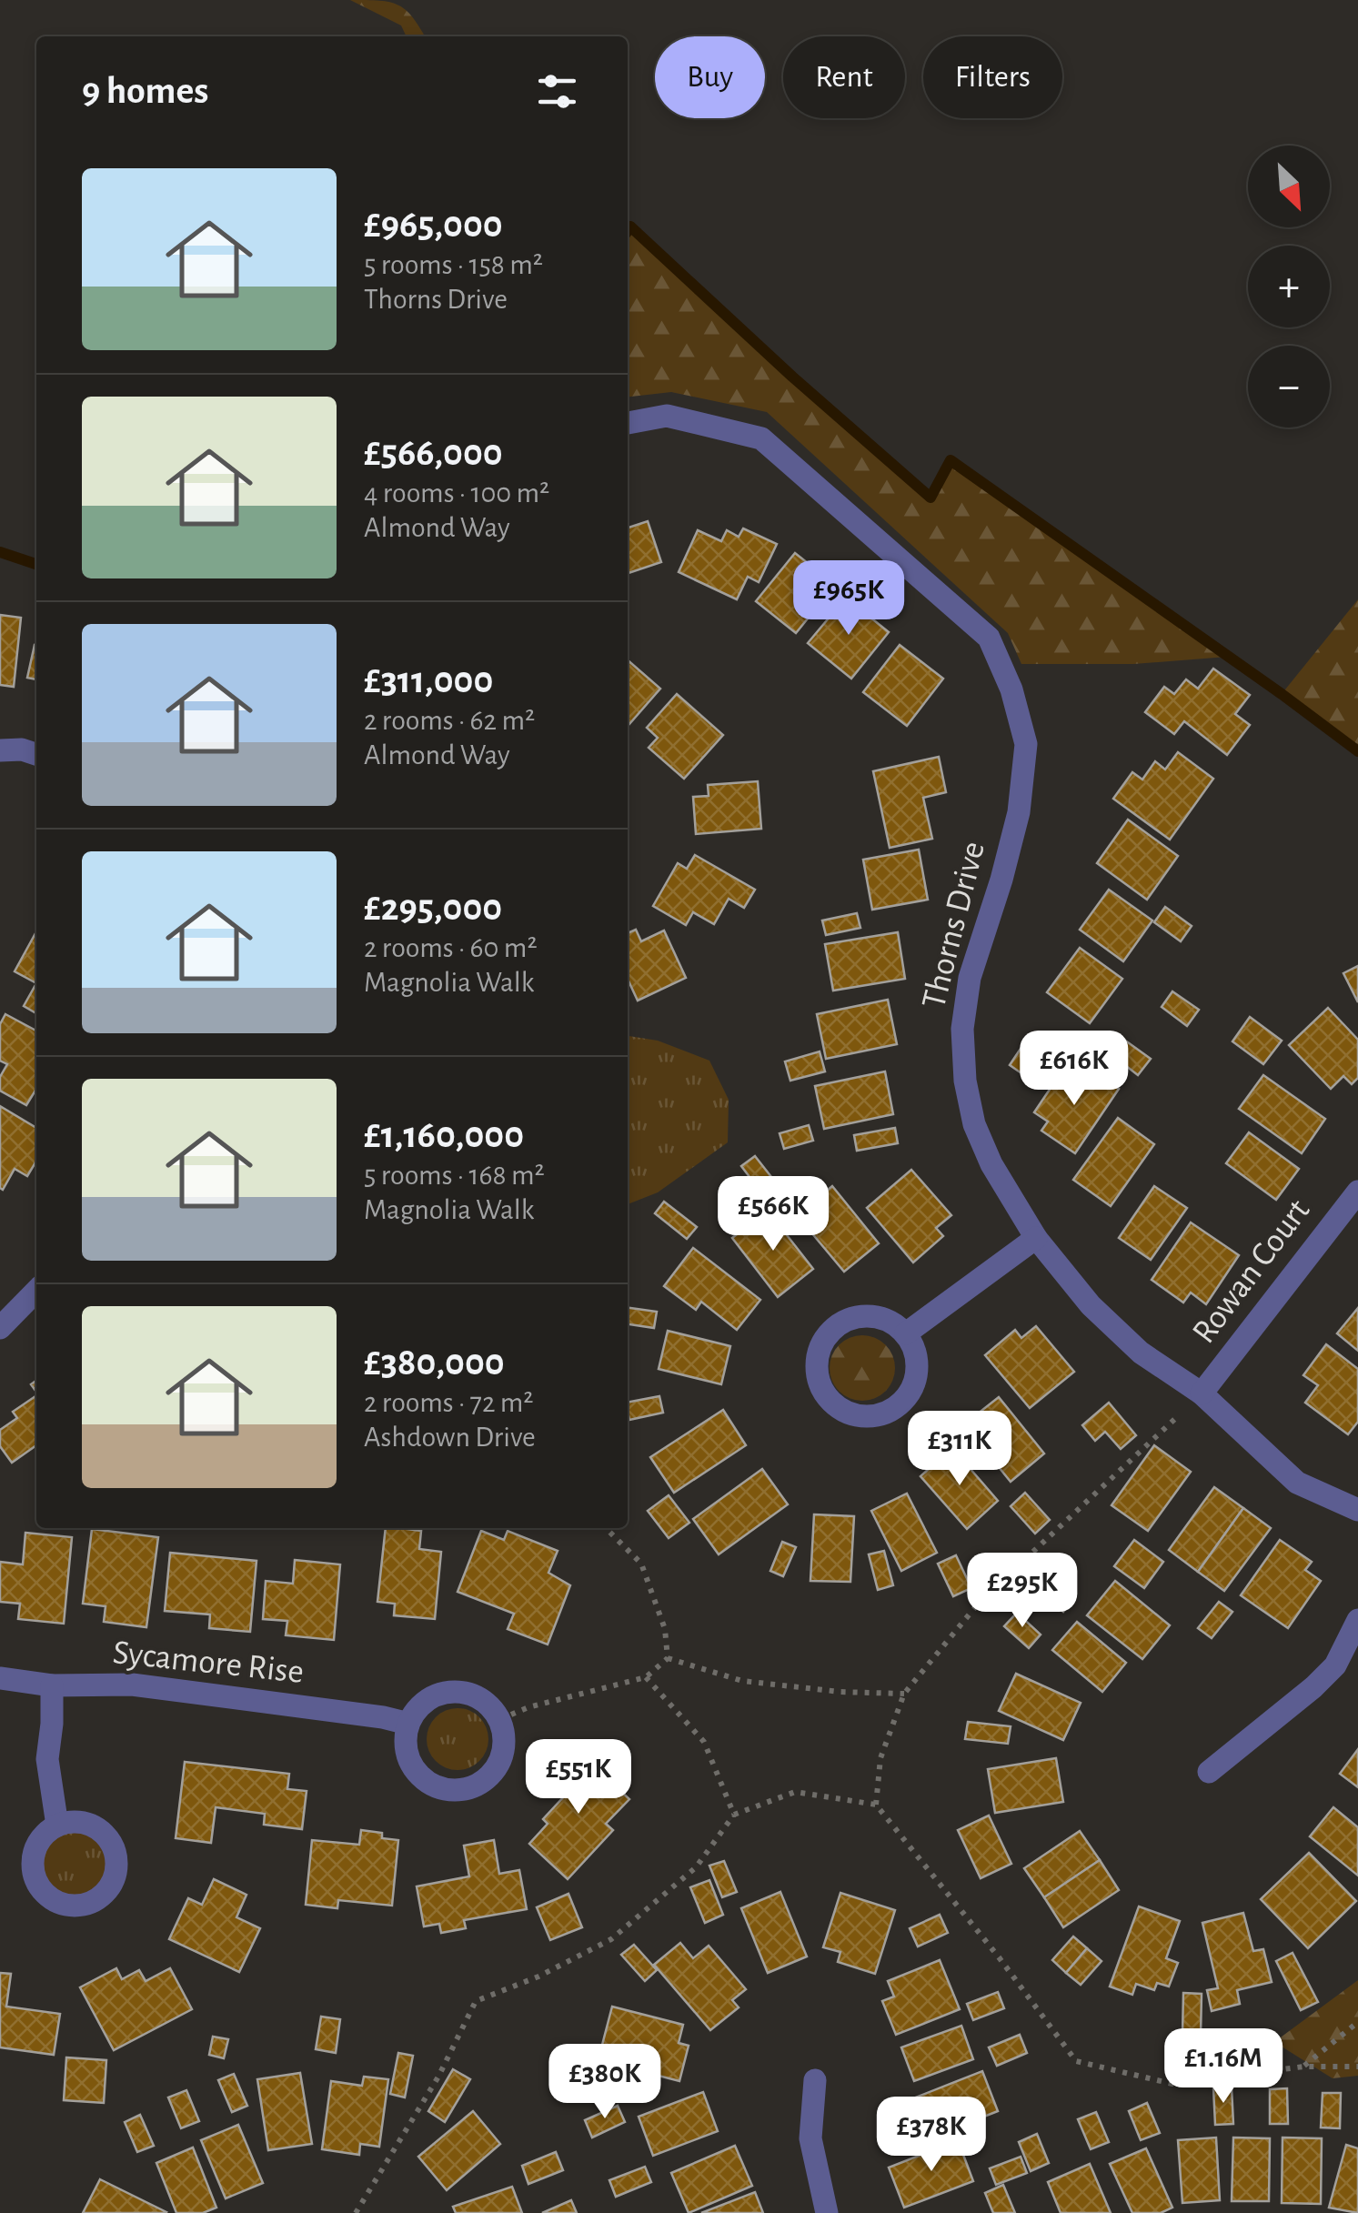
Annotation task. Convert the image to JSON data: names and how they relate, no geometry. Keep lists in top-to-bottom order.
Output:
{
  "streets": {
    "street": ["Thorns Drive", "Rowan Court", "Sycamore Rise"]
  },
  "crossings": [
    ["Thorns Drive", "Rowan Court"]
  ],
  "north": "bottom right",
  "page": {
    "chip": ["Buy", "Rent", "Filters"],
    "heading": "9 homes",
    "map_buttons": ["+", "−"],
    "list": [
      {
        "name": "£965,000",
        "note": "5 rooms · 158 m² · Thorns Drive"
      },
      {
        "name": "£566,000",
        "note": "4 rooms · 100 m² · Almond Way"
      },
      {
        "name": "£311,000",
        "note": "2 rooms · 62 m² · Almond Way"
      },
      {
        "name": "£295,000",
        "note": "2 rooms · 60 m² · Magnolia Walk"
      },
      {
        "name": "£1,160,000",
        "note": "5 rooms · 168 m² · Magnolia Walk"
      },
      {
        "name": "£380,000",
        "note": "2 rooms · 72 m² · Ashdown Drive"
      }
    ],
    "price": [
      "£965K",
      "£616K",
      "£566K",
      "£311K",
      "£295K",
      "£551K",
      "£1.16M",
      "£380K",
      "£378K"
    ]
  }
}
